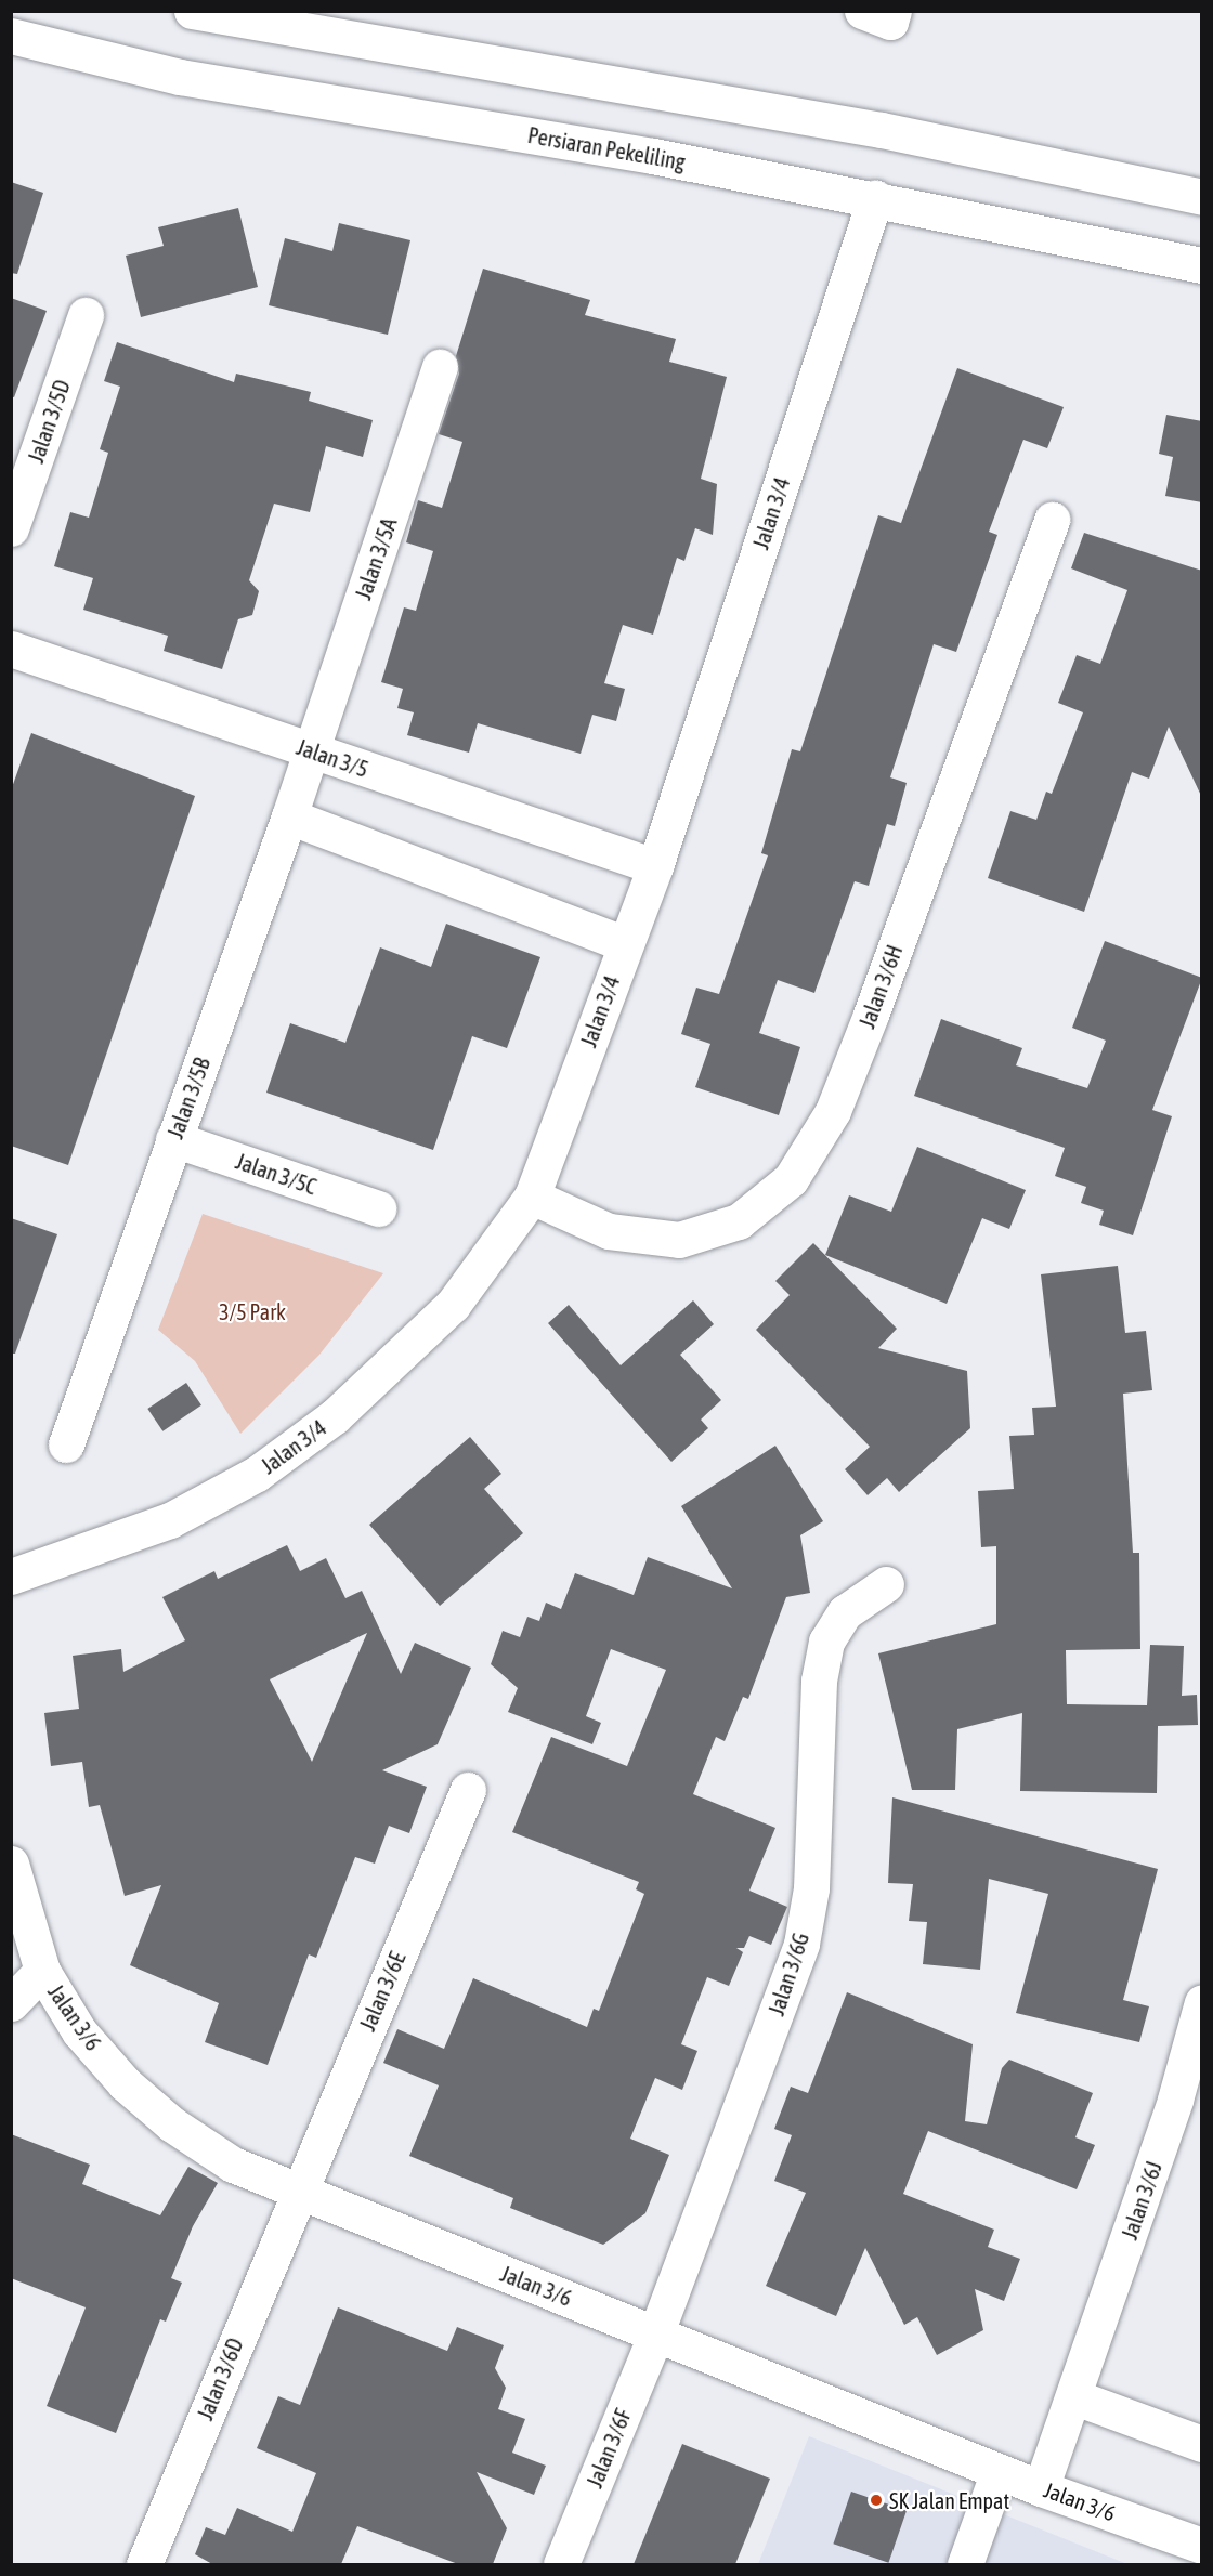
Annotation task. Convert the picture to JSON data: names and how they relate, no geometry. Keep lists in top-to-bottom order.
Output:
{
  "streets": {
    "street": [
      "Persiaran Pekeliling",
      "Jalan 3/5D",
      "Jalan 3/4",
      "Jalan 3/5A",
      "Jalan 3/5",
      "Jalan 3/6H",
      "Jalan 3/5B",
      "Jalan 3/5C",
      "Jalan 3/6G",
      "Jalan 3/6E",
      "Jalan 3/6",
      "Jalan 3/6J",
      "Jalan 3/6D",
      "Jalan 3/6F"
    ]
  },
  "crossings": [
    ["Persiaran Pekeliling", "Jalan 3/4"],
    ["Jalan 3/4", "Jalan 3/5"],
    ["Jalan 3/4", "Jalan 3/6H"],
    ["Jalan 3/5A", "Jalan 3/5"],
    ["Jalan 3/5A", "Jalan 3/5B"],
    ["Jalan 3/5", "Jalan 3/5B"],
    ["Jalan 3/5B", "Jalan 3/5C"],
    ["Jalan 3/6G", "Jalan 3/6"],
    ["Jalan 3/6G", "Jalan 3/6F"],
    ["Jalan 3/6E", "Jalan 3/6"],
    ["Jalan 3/6E", "Jalan 3/6D"],
    ["Jalan 3/6", "Jalan 3/6J"],
    ["Jalan 3/6", "Jalan 3/6D"],
    ["Jalan 3/6", "Jalan 3/6F"]
  ],
  "parks": ["3/5 Park"],
  "places": ["SK Jalan Empat"]
}
